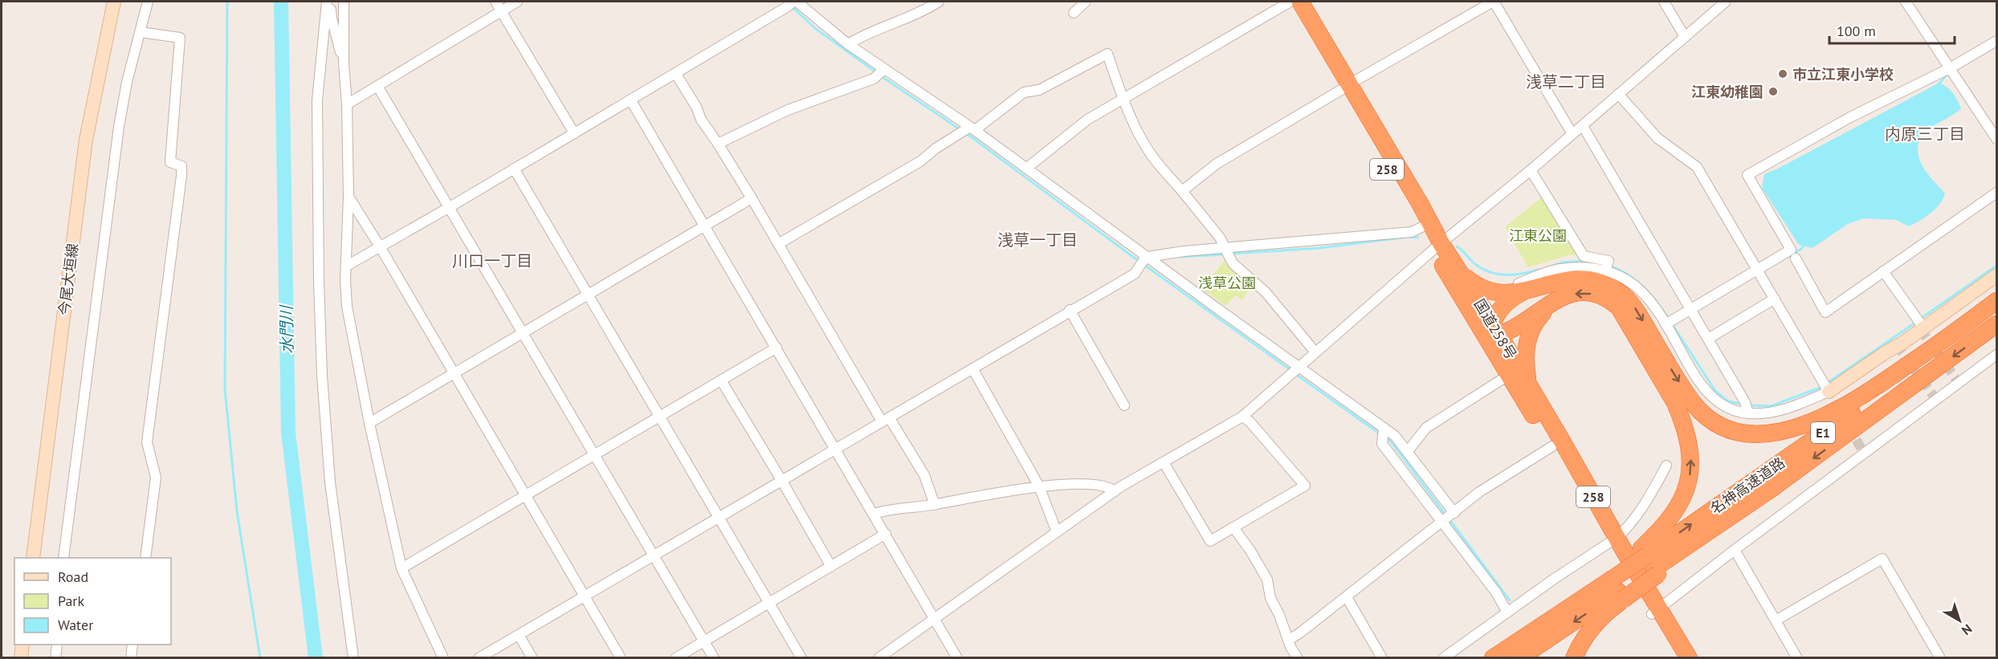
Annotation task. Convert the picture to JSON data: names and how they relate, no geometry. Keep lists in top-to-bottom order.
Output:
{
  "streets": {
    "highway": [
      "258",
      "国道258号",
      "E1",
      "名神高速道路"
    ],
    "main road": ["今尾大垣線"]
  },
  "districts": [
    "浅草二丁目",
    "内原三丁目",
    "浅草一丁目",
    "川口一丁目"
  ],
  "water": ["水門川"],
  "parks": ["江東公園", "浅草公園"],
  "places": ["市立江東小学校", "江東幼稚園"],
  "legend": ["Road", "Park", "Water"],
  "scale_bar": "100 m",
  "north": "bottom right"
}
